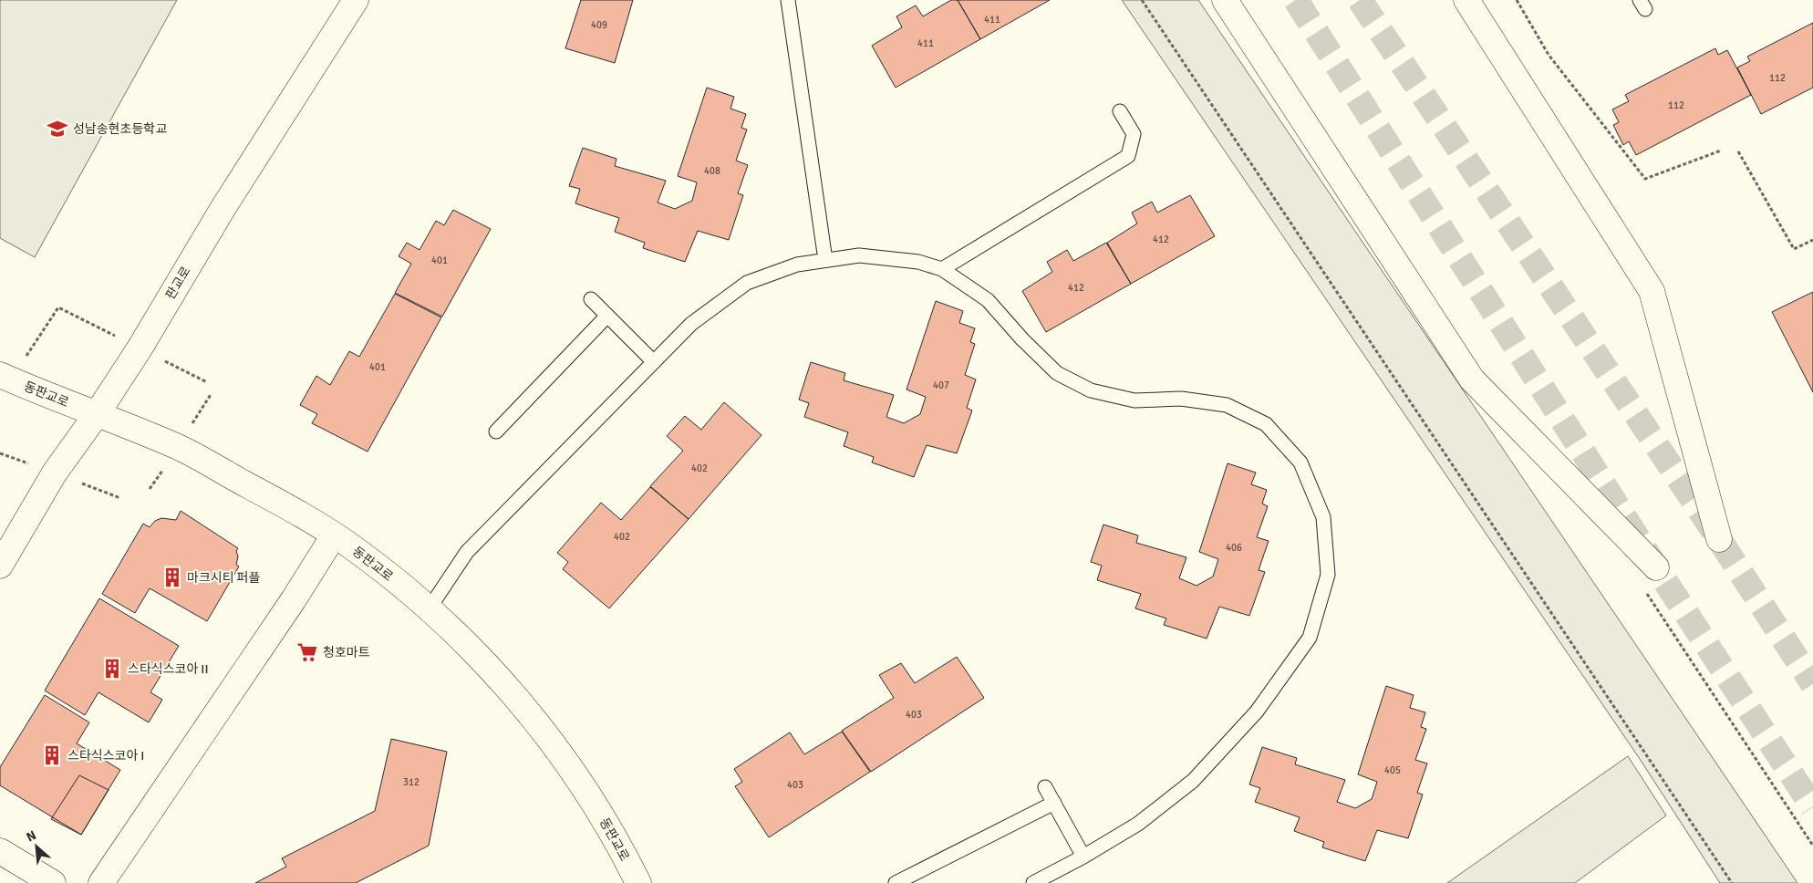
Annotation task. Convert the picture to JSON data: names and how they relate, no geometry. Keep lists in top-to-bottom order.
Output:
{
  "streets": {
    "main road": ["판교로", "동판교로"]
  },
  "crossings": [
    ["판교로", "동판교로"]
  ],
  "places": {
    "school or university": ["성남송현초등학교"],
    "building": ["마크시티 퍼플", "스타식스코아 II", "스타식스코아 I"],
    "supermarket": ["청호마트"]
  },
  "house_numbers": [
    "411",
    "409",
    "411",
    "112",
    "112",
    "408",
    "412",
    "401",
    "412",
    "401",
    "407",
    "402",
    "402",
    "406",
    "403",
    "405",
    "312",
    "403"
  ],
  "north": "top left"
}
